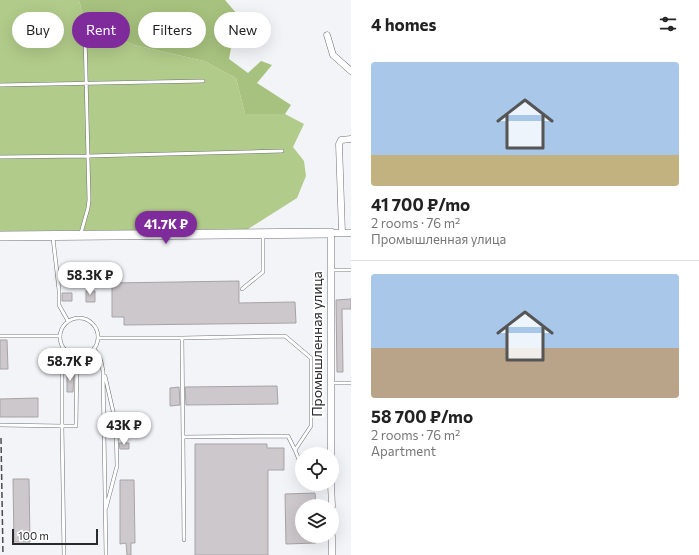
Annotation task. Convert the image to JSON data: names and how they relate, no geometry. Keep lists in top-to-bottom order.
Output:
{
  "streets": {
    "street": ["Промышленная улица"]
  },
  "scale_bar": "100 m",
  "page": {
    "heading": "4 homes",
    "chip": [
      "Buy",
      "Rent",
      "Filters",
      "New"
    ],
    "list": [
      {
        "name": "41 700 ₽/mo",
        "note": "2 rooms · 76 m² · Промышленная улица"
      },
      {
        "name": "58 700 ₽/mo",
        "note": "2 rooms · 76 m² · Apartment"
      }
    ],
    "price": [
      "41.7K ₽",
      "58.3K ₽",
      "58.7K ₽",
      "43K ₽"
    ],
    "scale": "100 m"
  }
}
